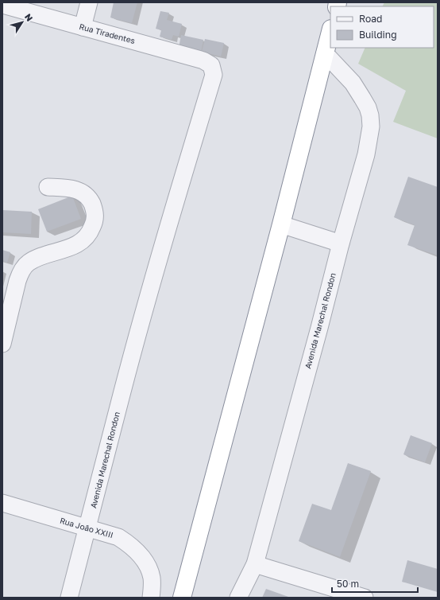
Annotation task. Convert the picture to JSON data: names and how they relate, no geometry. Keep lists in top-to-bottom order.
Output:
{
  "streets": {
    "street": ["Rua Tiradentes", "Avenida Marechal Rondon", "Rua João XXIII"]
  },
  "crossings": [
    ["Rua Tiradentes", "Avenida Marechal Rondon"],
    ["Avenida Marechal Rondon", "Rua João XXIII"]
  ],
  "legend": ["Road", "Building"],
  "scale_bar": "50 m",
  "north": "top right"
}
